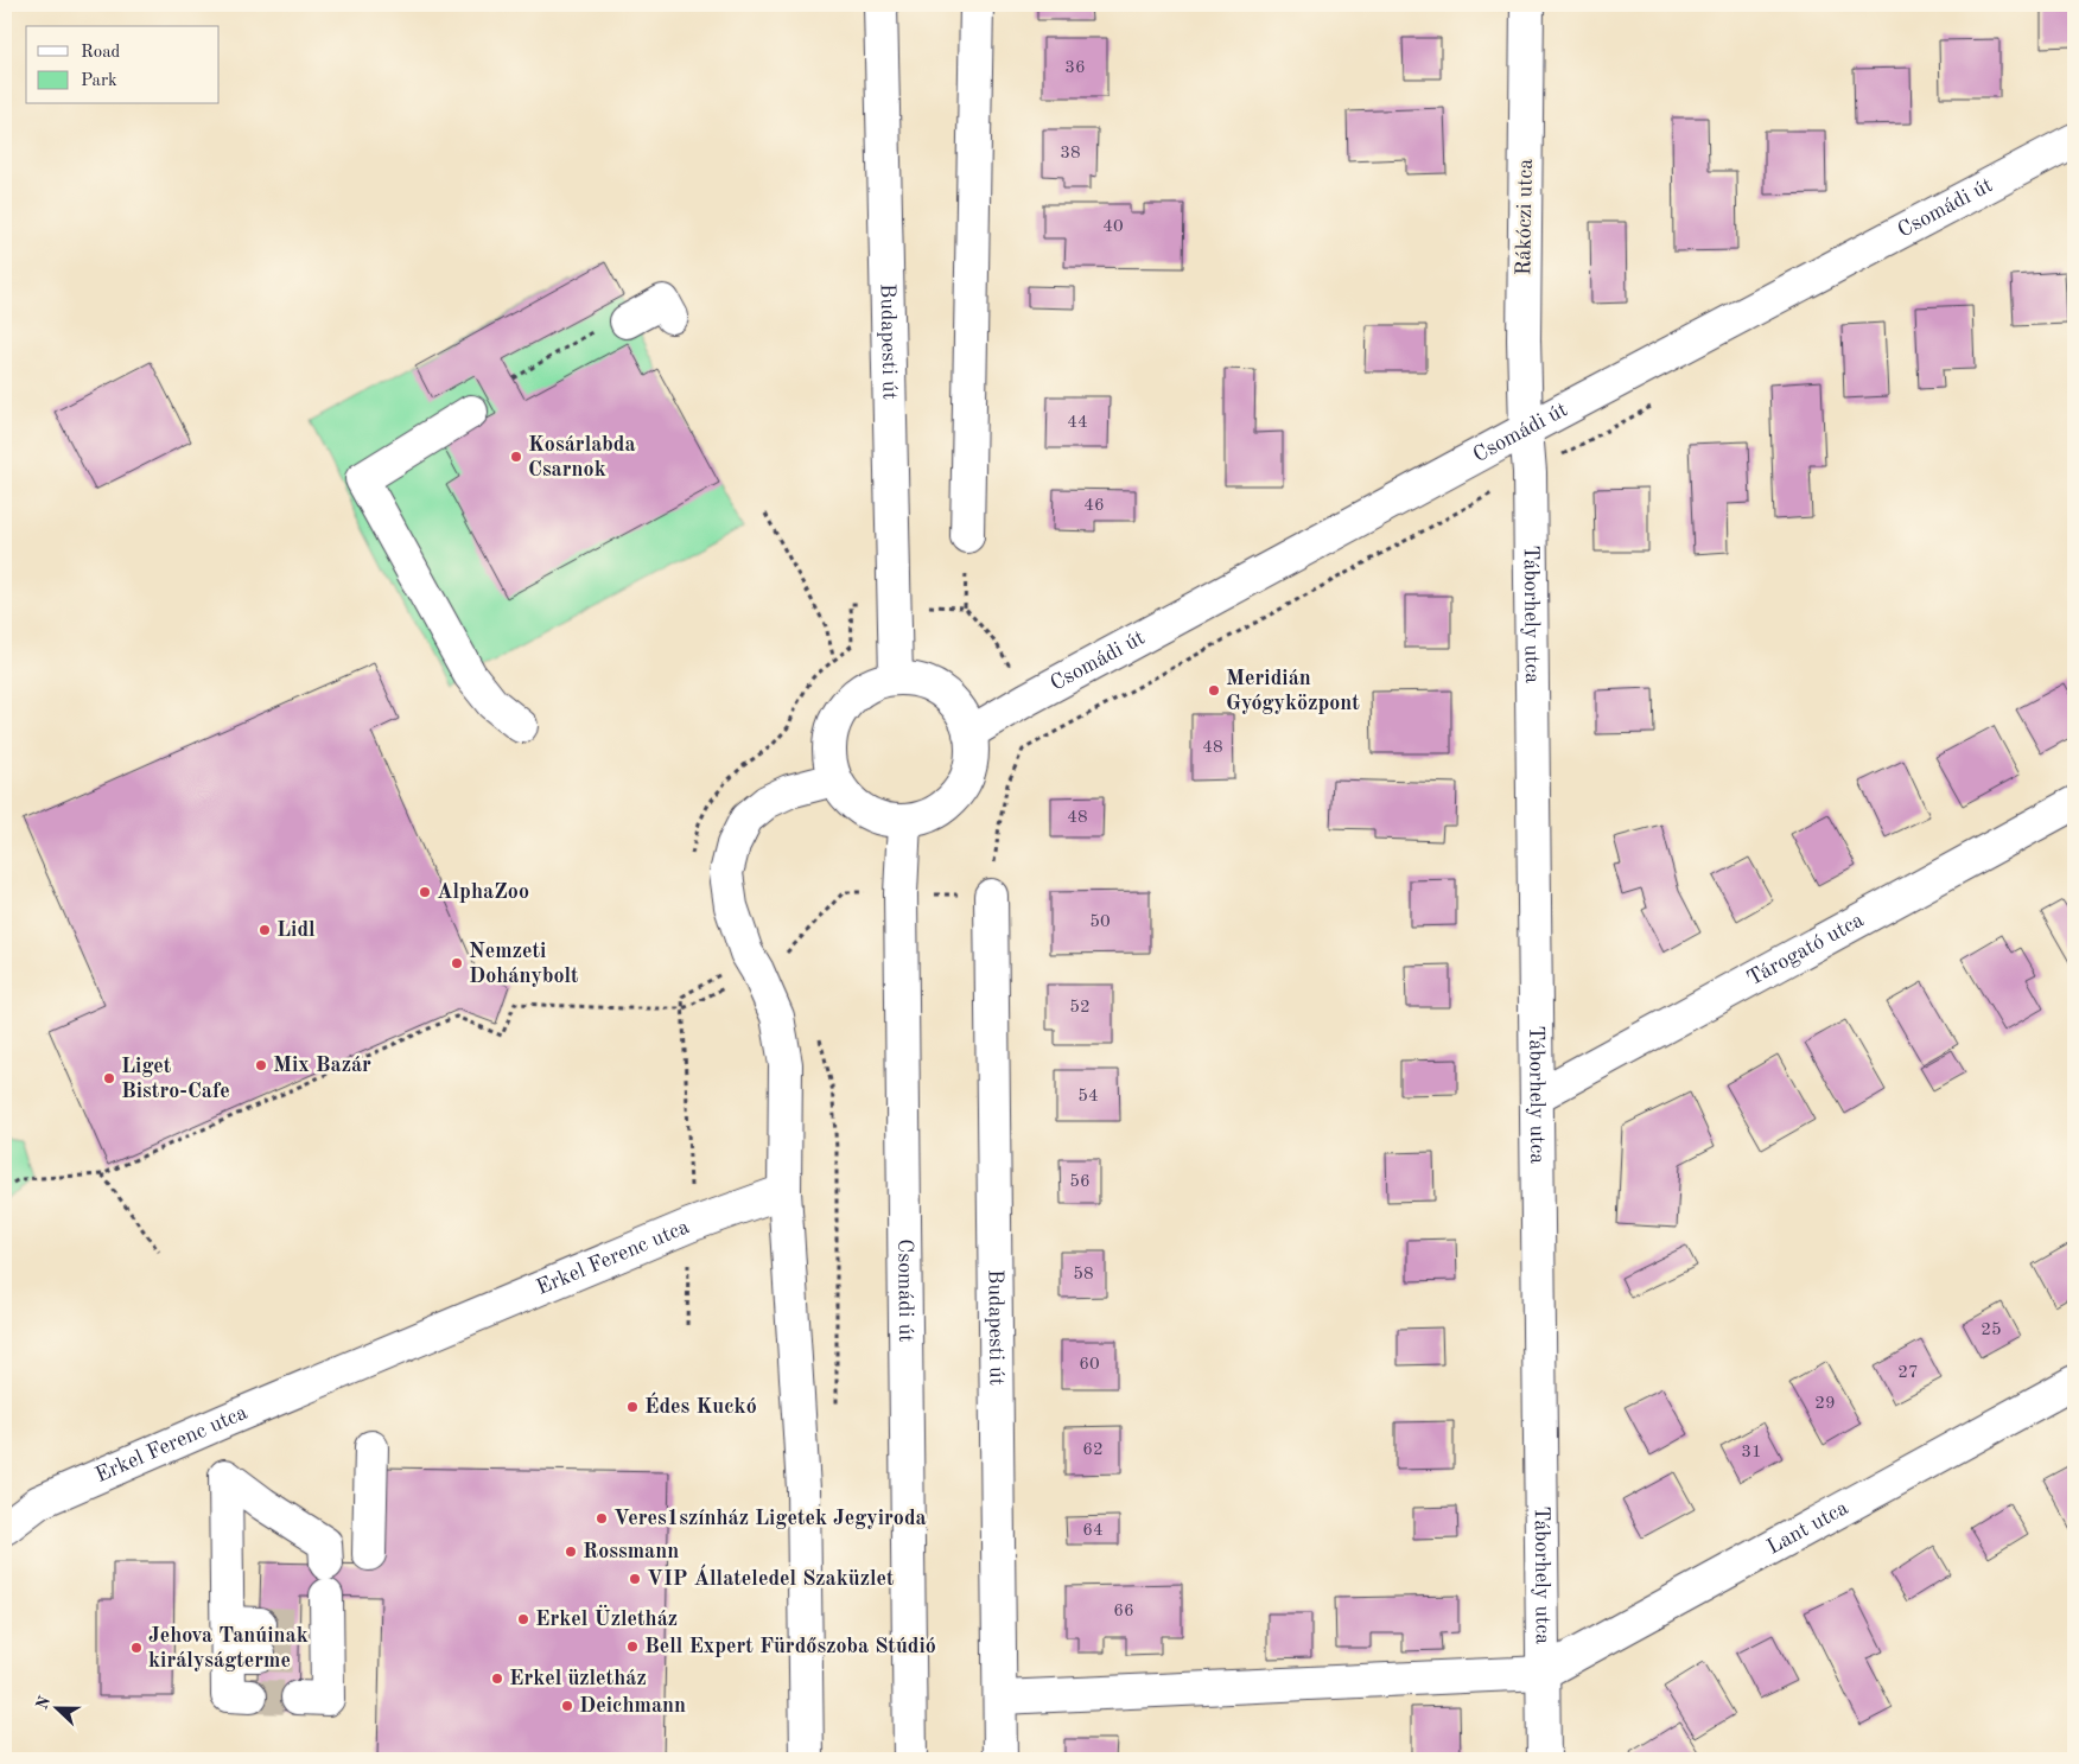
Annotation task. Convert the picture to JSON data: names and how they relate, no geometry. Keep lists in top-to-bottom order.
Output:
{
  "streets": {
    "street": [
      "Csomádi út",
      "Rákóczi utca",
      "Budapesti út",
      "Táborhely utca",
      "Tárogató utca",
      "Erkel Ferenc utca",
      "Lant utca"
    ]
  },
  "crossings": [
    ["Csomádi út", "Rákóczi utca"],
    ["Csomádi út", "Budapesti út"],
    ["Csomádi út", "Táborhely utca"],
    ["Rákóczi utca", "Táborhely utca"],
    ["Táborhely utca", "Tárogató utca"],
    ["Táborhely utca", "Lant utca"]
  ],
  "places": [
    "Kosárlabda Csarnok",
    "Meridián Gyógyközpont",
    "AlphaZoo",
    "Lidl",
    "Nemzeti Dohánybolt",
    "Mix Bazár",
    "Liget Bistro-Cafe",
    "Édes Kuckó",
    "Veres1színház Ligetek Jegyiroda",
    "Rossmann",
    "VIP Állateledel Szaküzlet",
    "Erkel Üzletház",
    "Bell Expert Fürdőszoba Stúdió",
    "Jehova Tanúinak királyságterme",
    "Erkel üzletház",
    "Deichmann"
  ],
  "house_numbers": [
    "36",
    "38",
    "40",
    "44",
    "46",
    "48",
    "48",
    "50",
    "52",
    "54",
    "56",
    "58",
    "25",
    "60",
    "27",
    "29",
    "62",
    "31",
    "64",
    "66"
  ],
  "legend": ["Road", "Park"],
  "north": "left"
}
